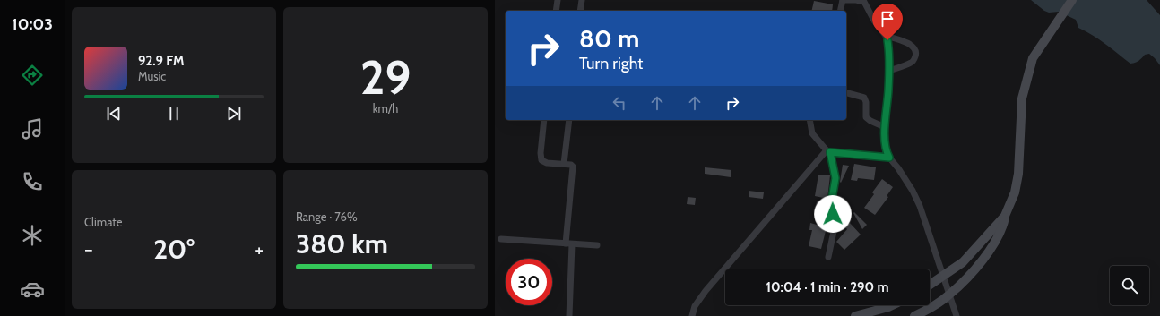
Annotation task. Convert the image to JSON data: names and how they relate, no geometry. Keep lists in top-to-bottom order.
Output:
{
  "page": {
    "tabs": "10:03",
    "tile": [
      ["29", "km/h"],
      "Climate",
      ["Range · 76%", "380 km"]
    ],
    "turn": ["80 m", "Turn right"],
    "song": ["92.9 FM", "Music"],
    "heat": ["−", "20°", "+"],
    "limit": "30",
    "trip": "10:04 · 1 min · 290 m"
  }
}
